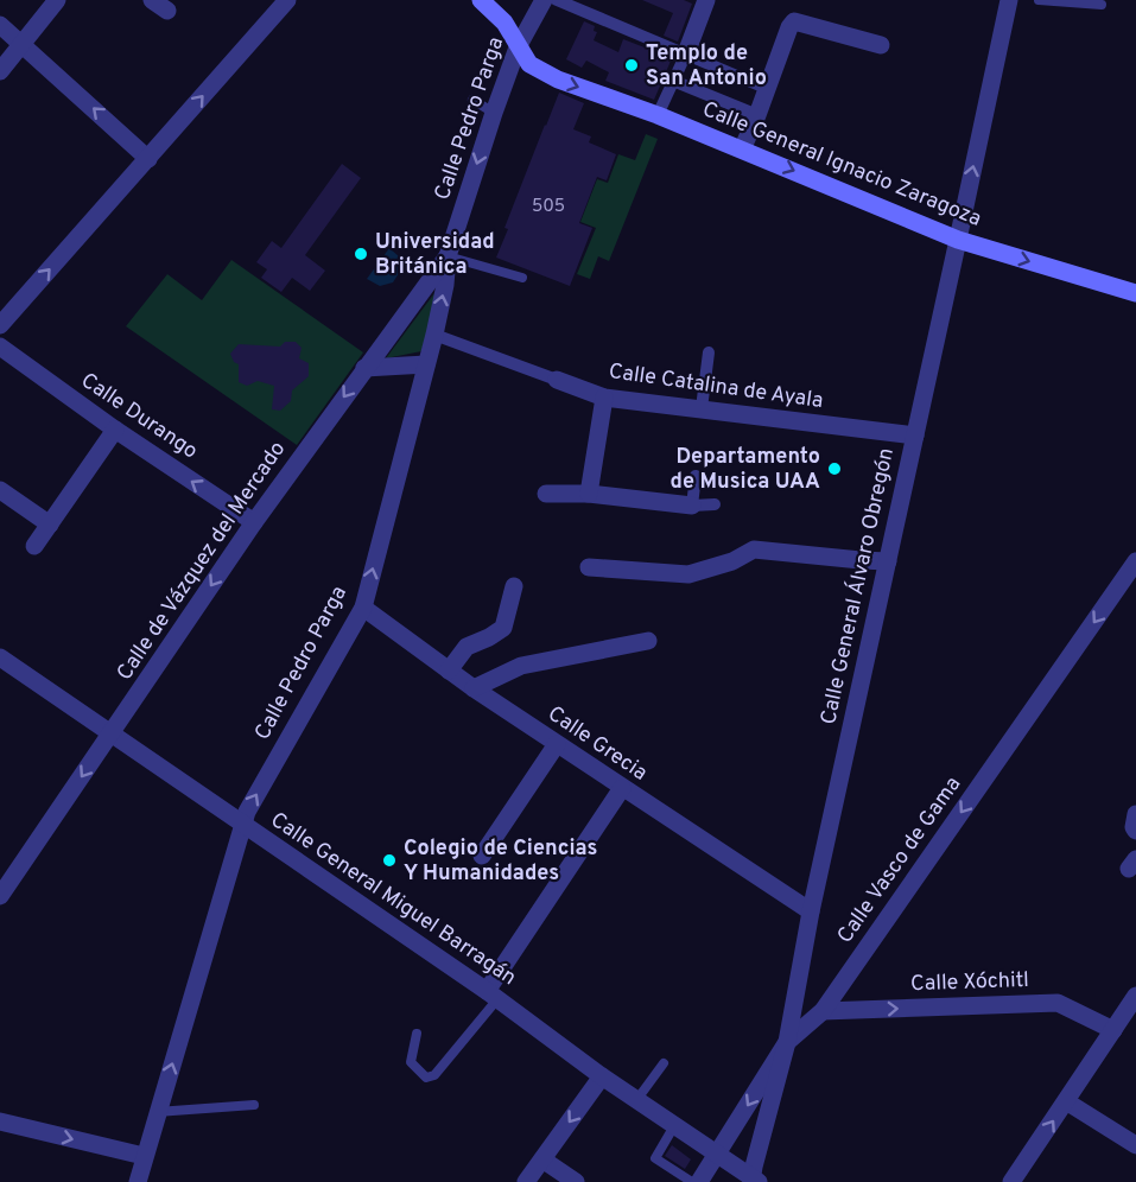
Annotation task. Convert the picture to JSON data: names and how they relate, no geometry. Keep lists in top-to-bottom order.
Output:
{
  "streets": {
    "main road": ["Calle General Ignacio Zaragoza"],
    "street": [
      "Calle Pedro Parga",
      "Calle Catalina de Ayala",
      "Calle Durango",
      "Calle de Vázquez del Mercado",
      "Calle General Álvaro Obregón",
      "Calle Grecia",
      "Calle Vasco de Gama",
      "Calle General Miguel Barragán",
      "Calle Xóchitl"
    ]
  },
  "crossings": [
    ["Calle Pedro Parga", "Calle General Ignacio Zaragoza"],
    ["Calle Pedro Parga", "Calle Catalina de Ayala"],
    ["Calle Pedro Parga", "Calle de Vázquez del Mercado"],
    ["Calle Pedro Parga", "Calle Grecia"],
    ["Calle Pedro Parga", "Calle General Miguel Barragán"],
    ["Calle General Ignacio Zaragoza", "Calle General Álvaro Obregón"],
    ["Calle Catalina de Ayala", "Calle General Álvaro Obregón"],
    ["Calle Durango", "Calle de Vázquez del Mercado"],
    ["Calle de Vázquez del Mercado", "Calle General Miguel Barragán"],
    ["Calle General Álvaro Obregón", "Calle Grecia"],
    ["Calle General Álvaro Obregón", "Calle Vasco de Gama"],
    ["Calle General Álvaro Obregón", "Calle General Miguel Barragán"],
    ["Calle Vasco de Gama", "Calle General Miguel Barragán"],
    ["Calle Vasco de Gama", "Calle Xóchitl"]
  ],
  "one_way": [
    "Calle General Ignacio Zaragoza",
    "Calle Durango",
    "Calle de Vázquez del Mercado",
    "Calle Vasco de Gama",
    "Calle Xóchitl"
  ],
  "places": [
    "Templo de San Antonio",
    "Universidad Británica",
    "Departamento de Musica UAA",
    "Colegio de Ciencias Y Humanidades"
  ],
  "house_numbers": ["505"]
}
